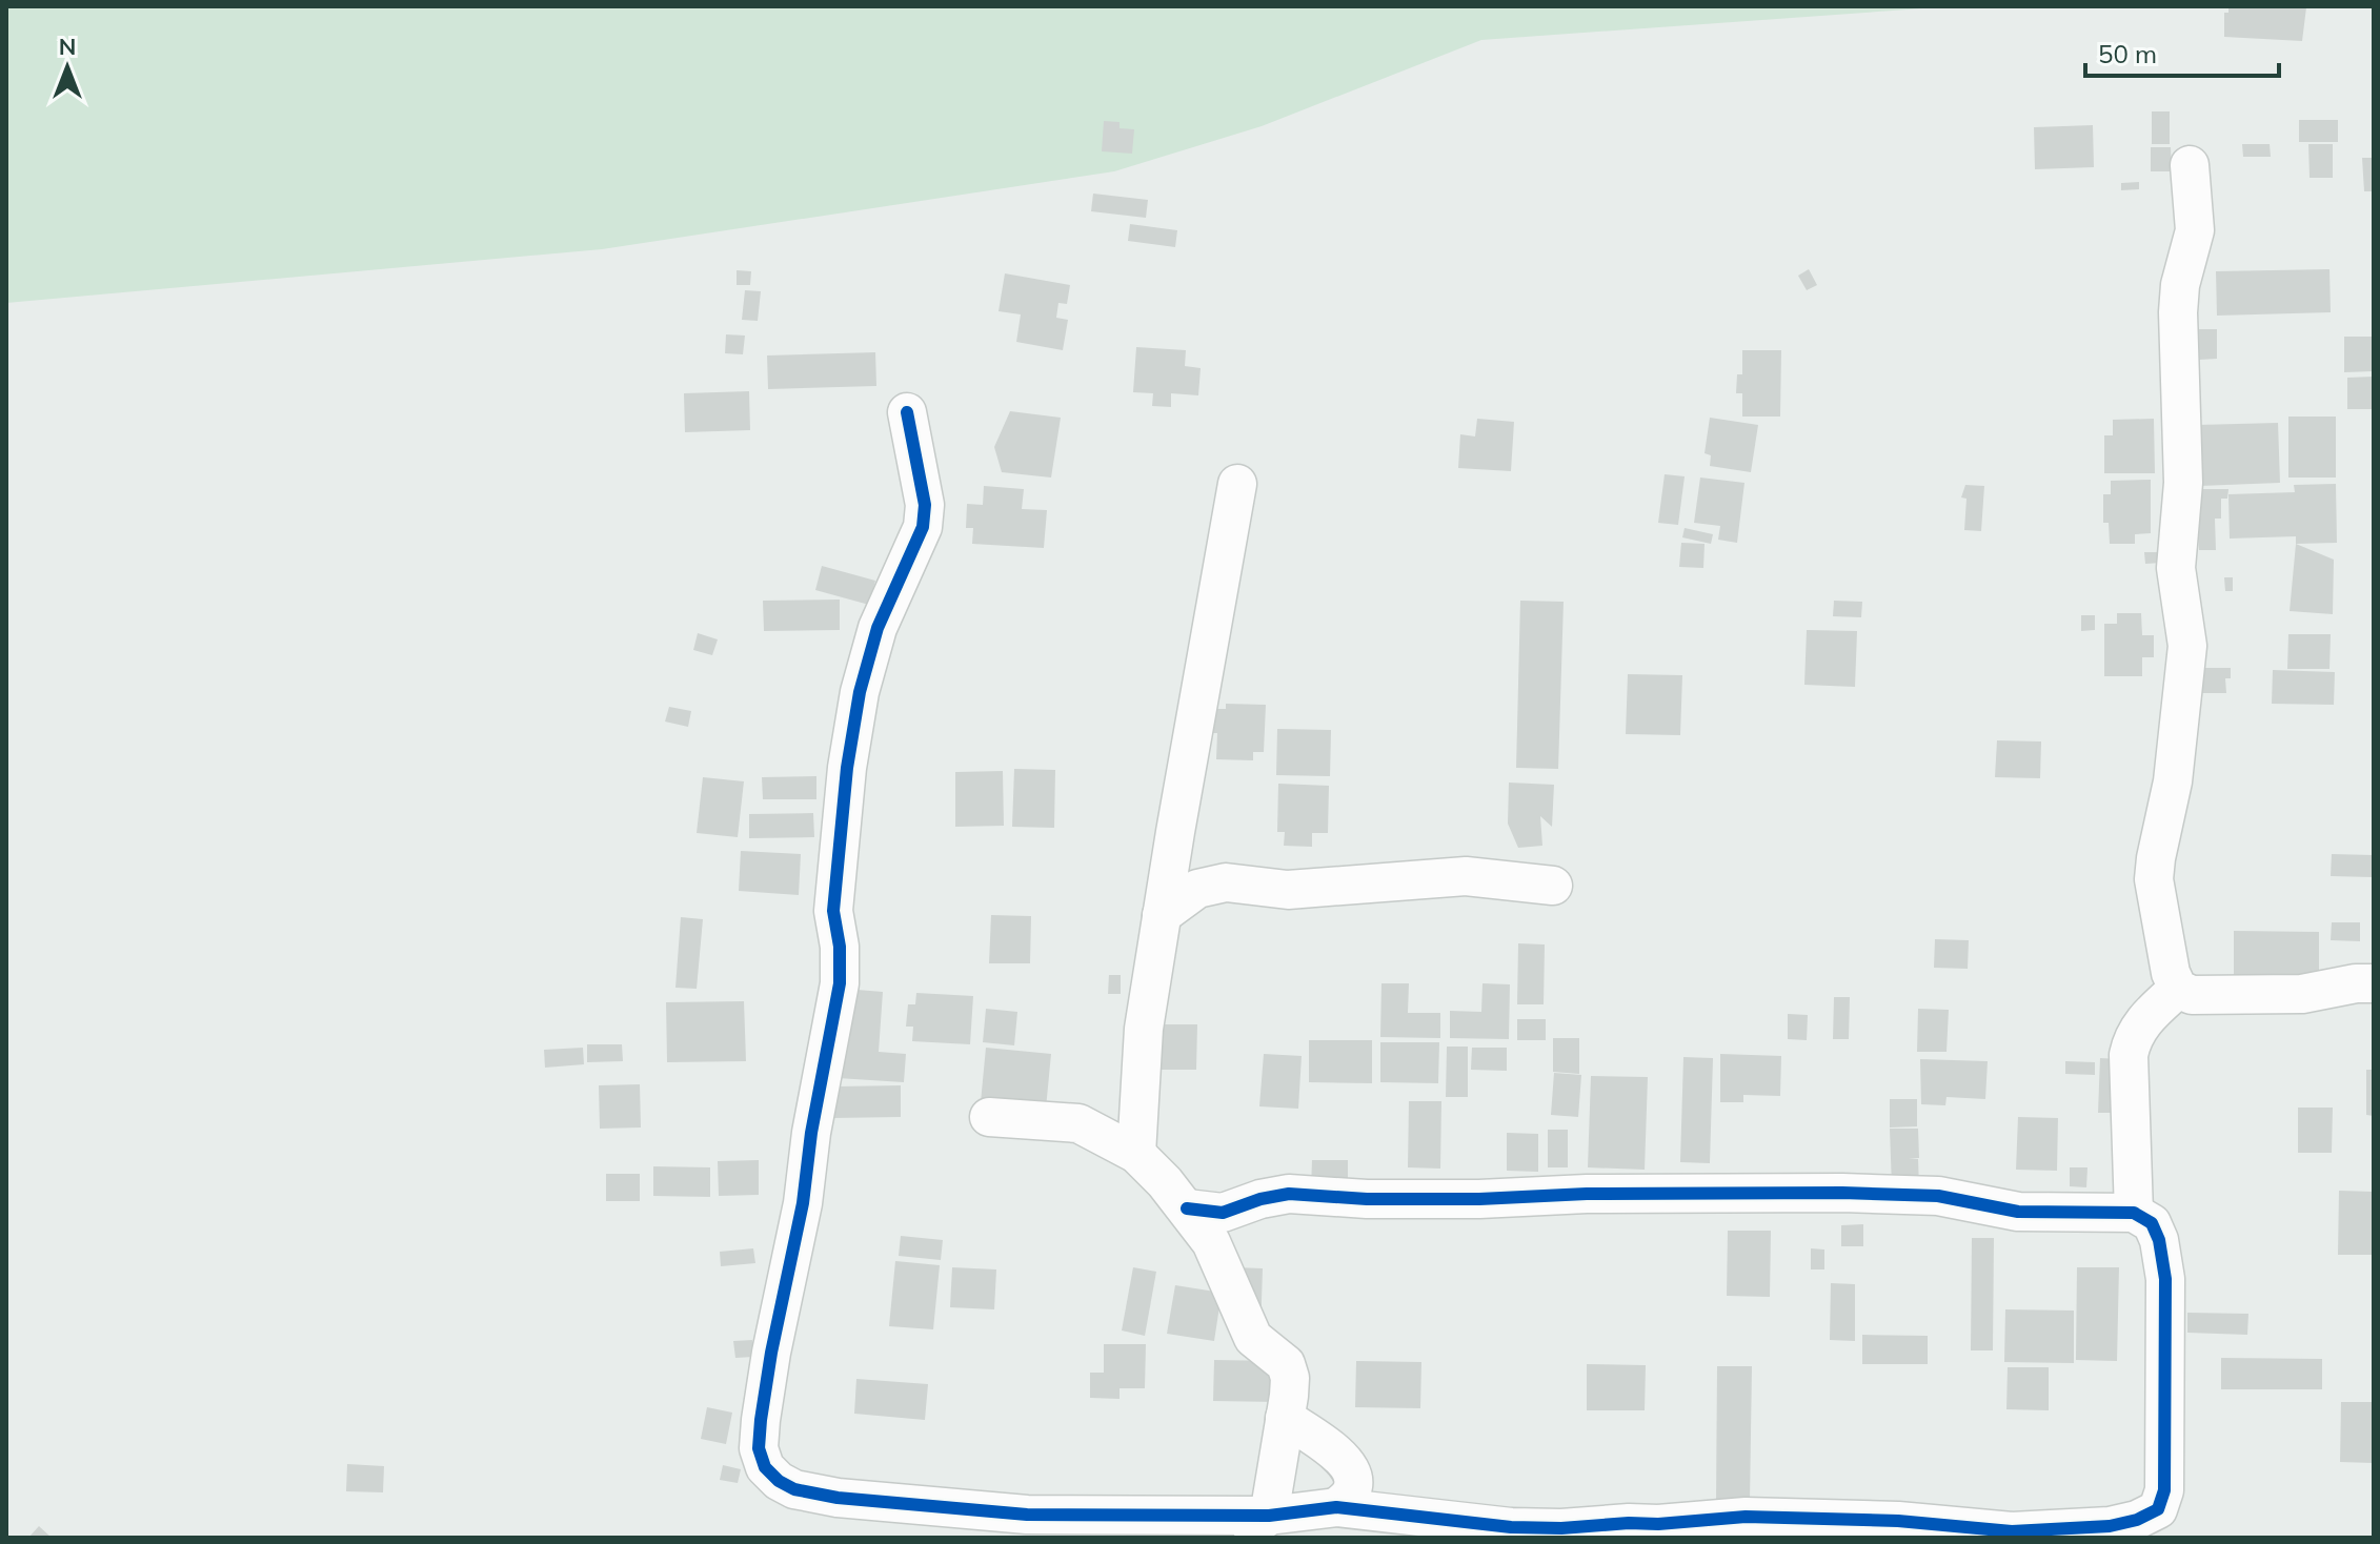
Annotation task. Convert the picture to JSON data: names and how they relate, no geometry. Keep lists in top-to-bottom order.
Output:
{
  "scale_bar": "50 m",
  "north": "top"
}
